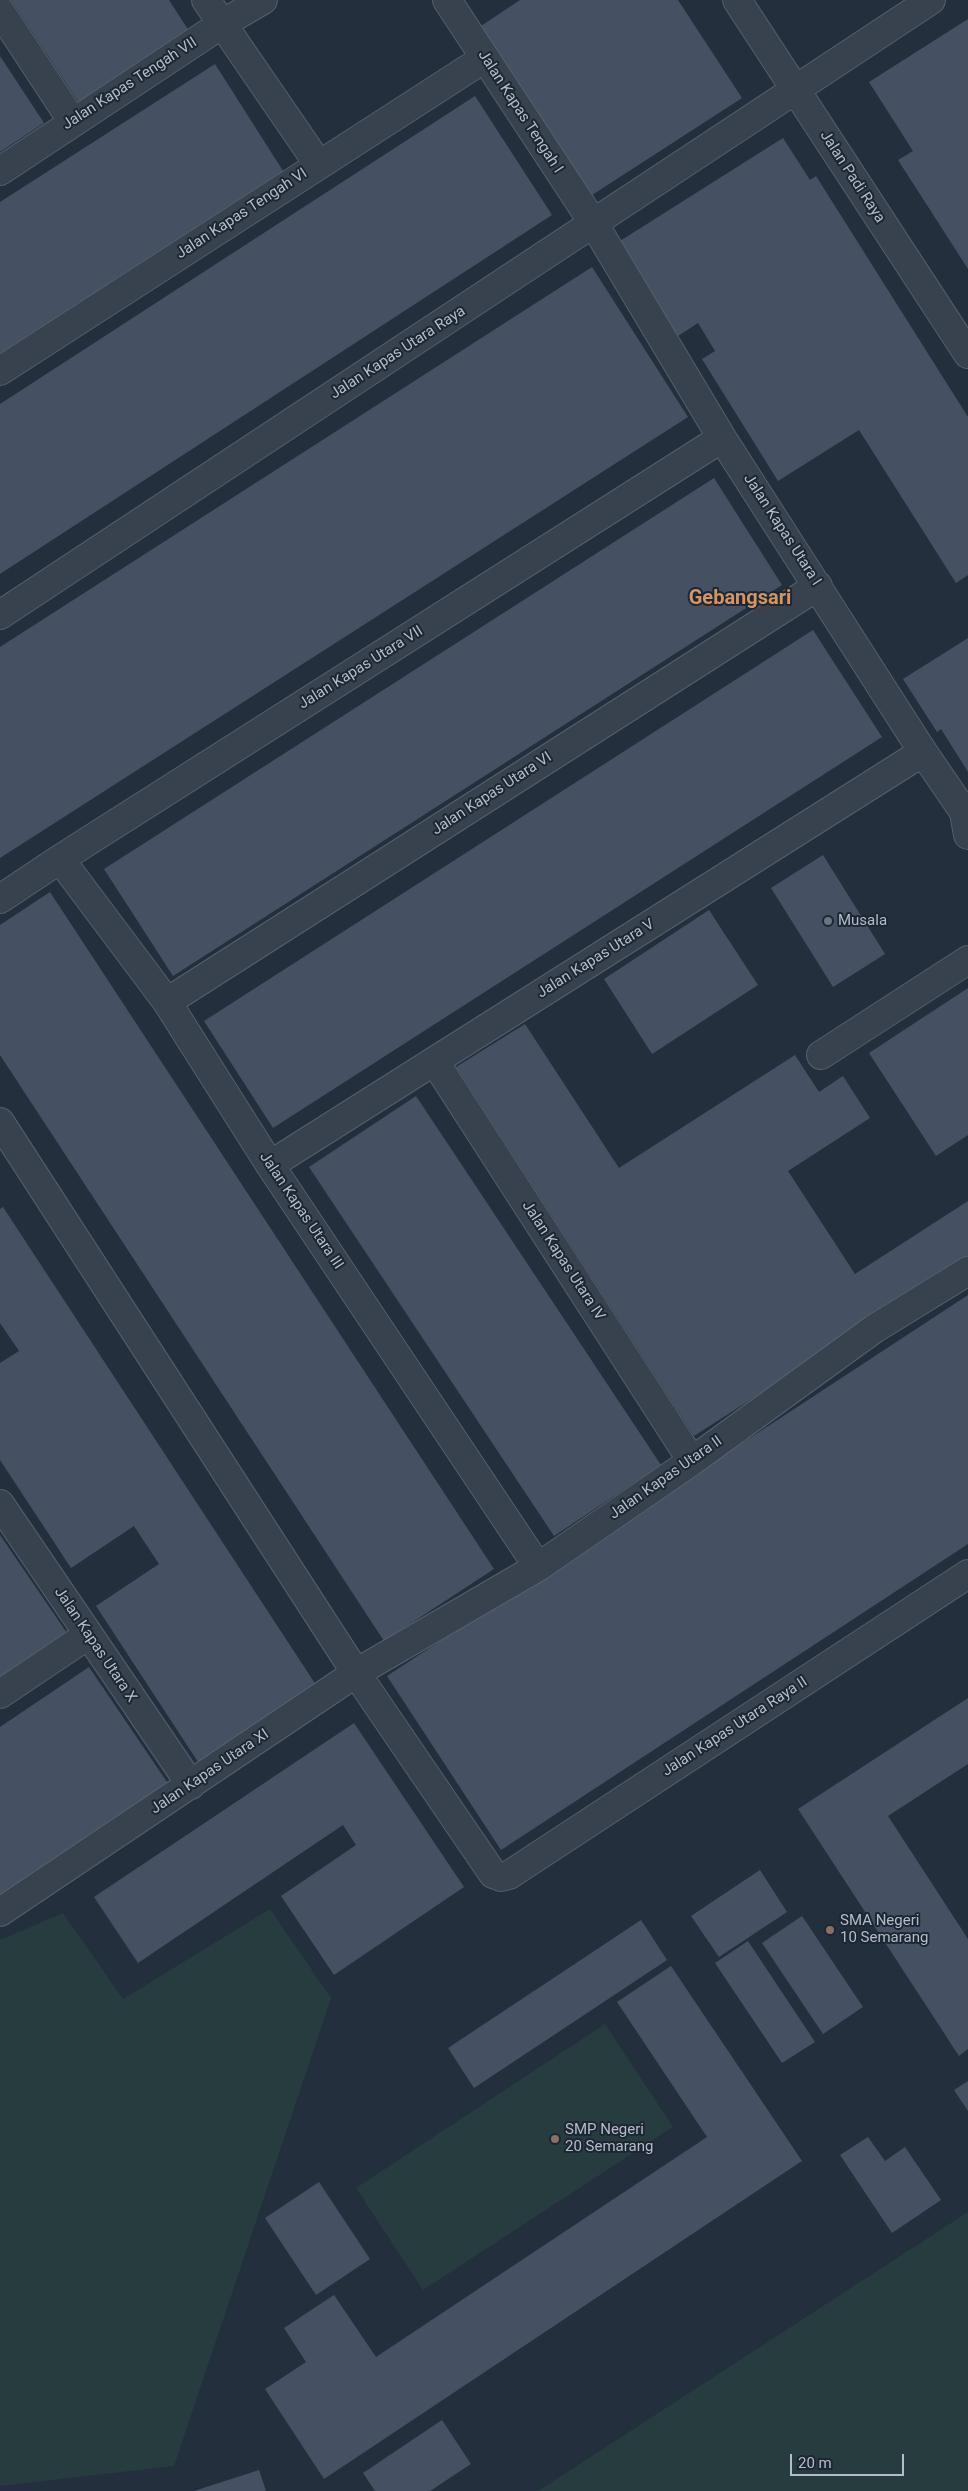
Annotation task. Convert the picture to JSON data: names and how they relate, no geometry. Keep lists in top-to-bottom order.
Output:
{
  "streets": {
    "street": [
      "Jalan Kapas Tengah VII",
      "Jalan Kapas Tengah I",
      "Jalan Padi Raya",
      "Jalan Kapas Tengah VI",
      "Jalan Kapas Utara Raya",
      "Jalan Kapas Utara I",
      "Jalan Kapas Utara VII",
      "Jalan Kapas Utara VI",
      "Jalan Kapas Utara V",
      "Jalan Kapas Utara III",
      "Jalan Kapas Utara IV",
      "Jalan Kapas Utara II",
      "Jalan Kapas Utara X",
      "Jalan Kapas Utara Raya II",
      "Jalan Kapas Utara XI"
    ]
  },
  "crossings": [
    ["Jalan Kapas Tengah I", "Jalan Kapas Tengah VI"],
    ["Jalan Kapas Tengah I", "Jalan Kapas Utara Raya"],
    ["Jalan Kapas Tengah I", "Jalan Kapas Utara I"],
    ["Jalan Padi Raya", "Jalan Kapas Utara Raya"],
    ["Jalan Kapas Utara Raya", "Jalan Kapas Utara I"],
    ["Jalan Kapas Utara I", "Jalan Kapas Utara VII"],
    ["Jalan Kapas Utara I", "Jalan Kapas Utara VI"],
    ["Jalan Kapas Utara I", "Jalan Kapas Utara V"],
    ["Jalan Kapas Utara VII", "Jalan Kapas Utara III"],
    ["Jalan Kapas Utara VI", "Jalan Kapas Utara III"],
    ["Jalan Kapas Utara V", "Jalan Kapas Utara III"],
    ["Jalan Kapas Utara V", "Jalan Kapas Utara IV"],
    ["Jalan Kapas Utara III", "Jalan Kapas Utara II"],
    ["Jalan Kapas Utara IV", "Jalan Kapas Utara II"],
    ["Jalan Kapas Utara II", "Jalan Kapas Utara Raya II"],
    ["Jalan Kapas Utara II", "Jalan Kapas Utara XI"],
    ["Jalan Kapas Utara X", "Jalan Kapas Utara XI"],
    ["Jalan Kapas Utara Raya II", "Jalan Kapas Utara XI"]
  ],
  "districts": ["Gebangsari"],
  "places": ["Musala", "SMA Negeri 10 Semarang", "SMP Negeri 20 Semarang"],
  "scale_bar": "20 m"
}
